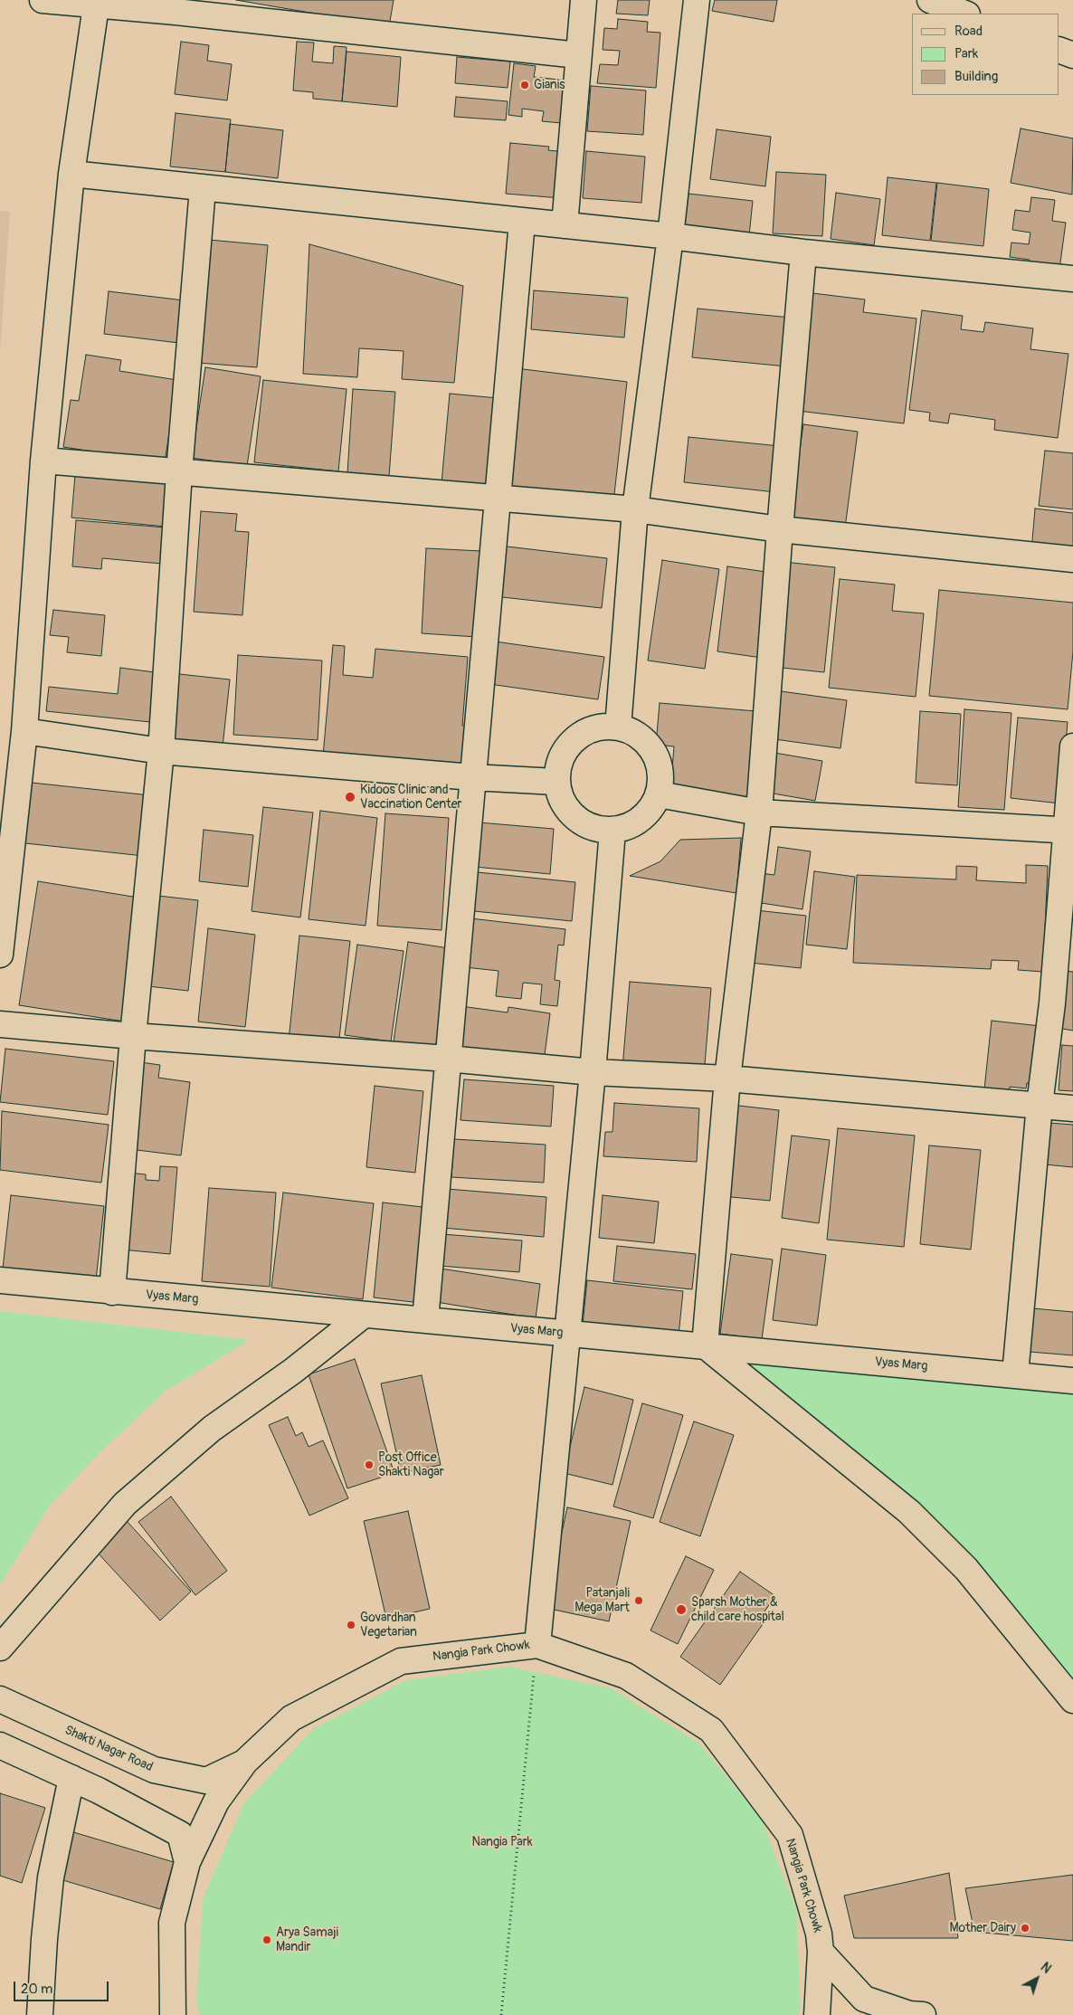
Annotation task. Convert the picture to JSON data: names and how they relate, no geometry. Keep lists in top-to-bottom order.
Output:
{
  "streets": {
    "street": ["Vyas Marg", "Nangia Park Chowk", "Shakti Nagar Road"]
  },
  "crossings": [
    ["Nangia Park Chowk", "Shakti Nagar Road"]
  ],
  "parks": ["Nangia Park"],
  "places": [
    "Gianis",
    "Kidoos Clinic and Vaccination Center",
    "Post Office Shakti Nagar",
    "Patanjali Mega Mart",
    "Sparsh Mother & child care hospital",
    "Govardhan Vegetarian",
    "Mother Dairy",
    "Arya Samaji Mandir"
  ],
  "legend": ["Road", "Park", "Building"],
  "scale_bar": "20 m",
  "north": "top right"
}
